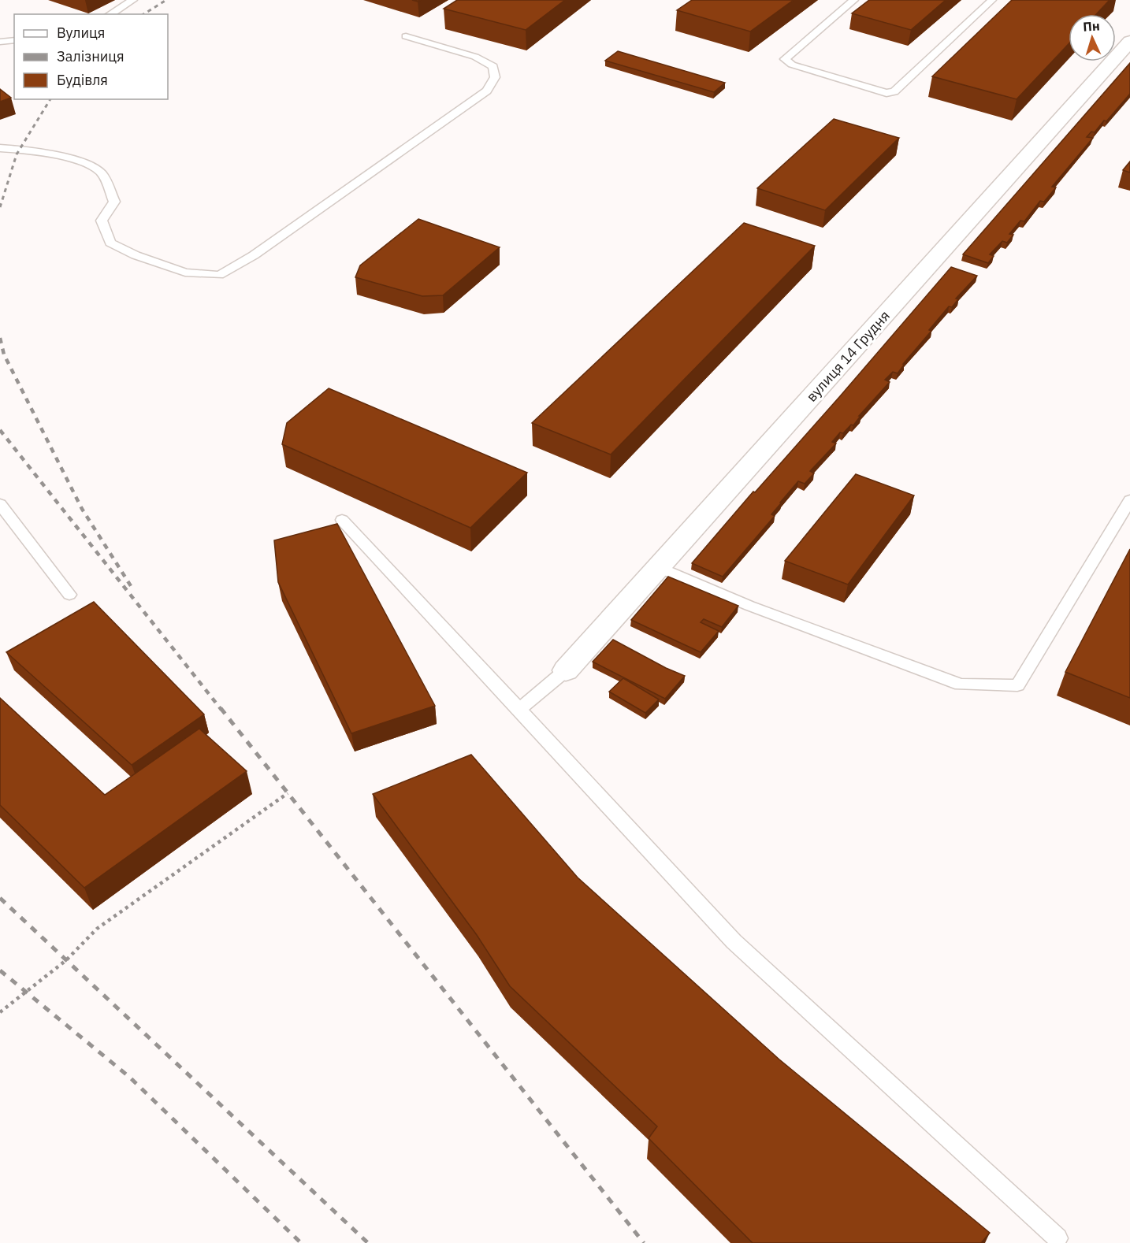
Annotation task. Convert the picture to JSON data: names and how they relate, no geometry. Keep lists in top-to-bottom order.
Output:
{
  "streets": {
    "street": ["вулиця 14 Грудня"]
  },
  "legend": ["Вулиця", "Залізниця", "Будівля"],
  "north": "top"
}
